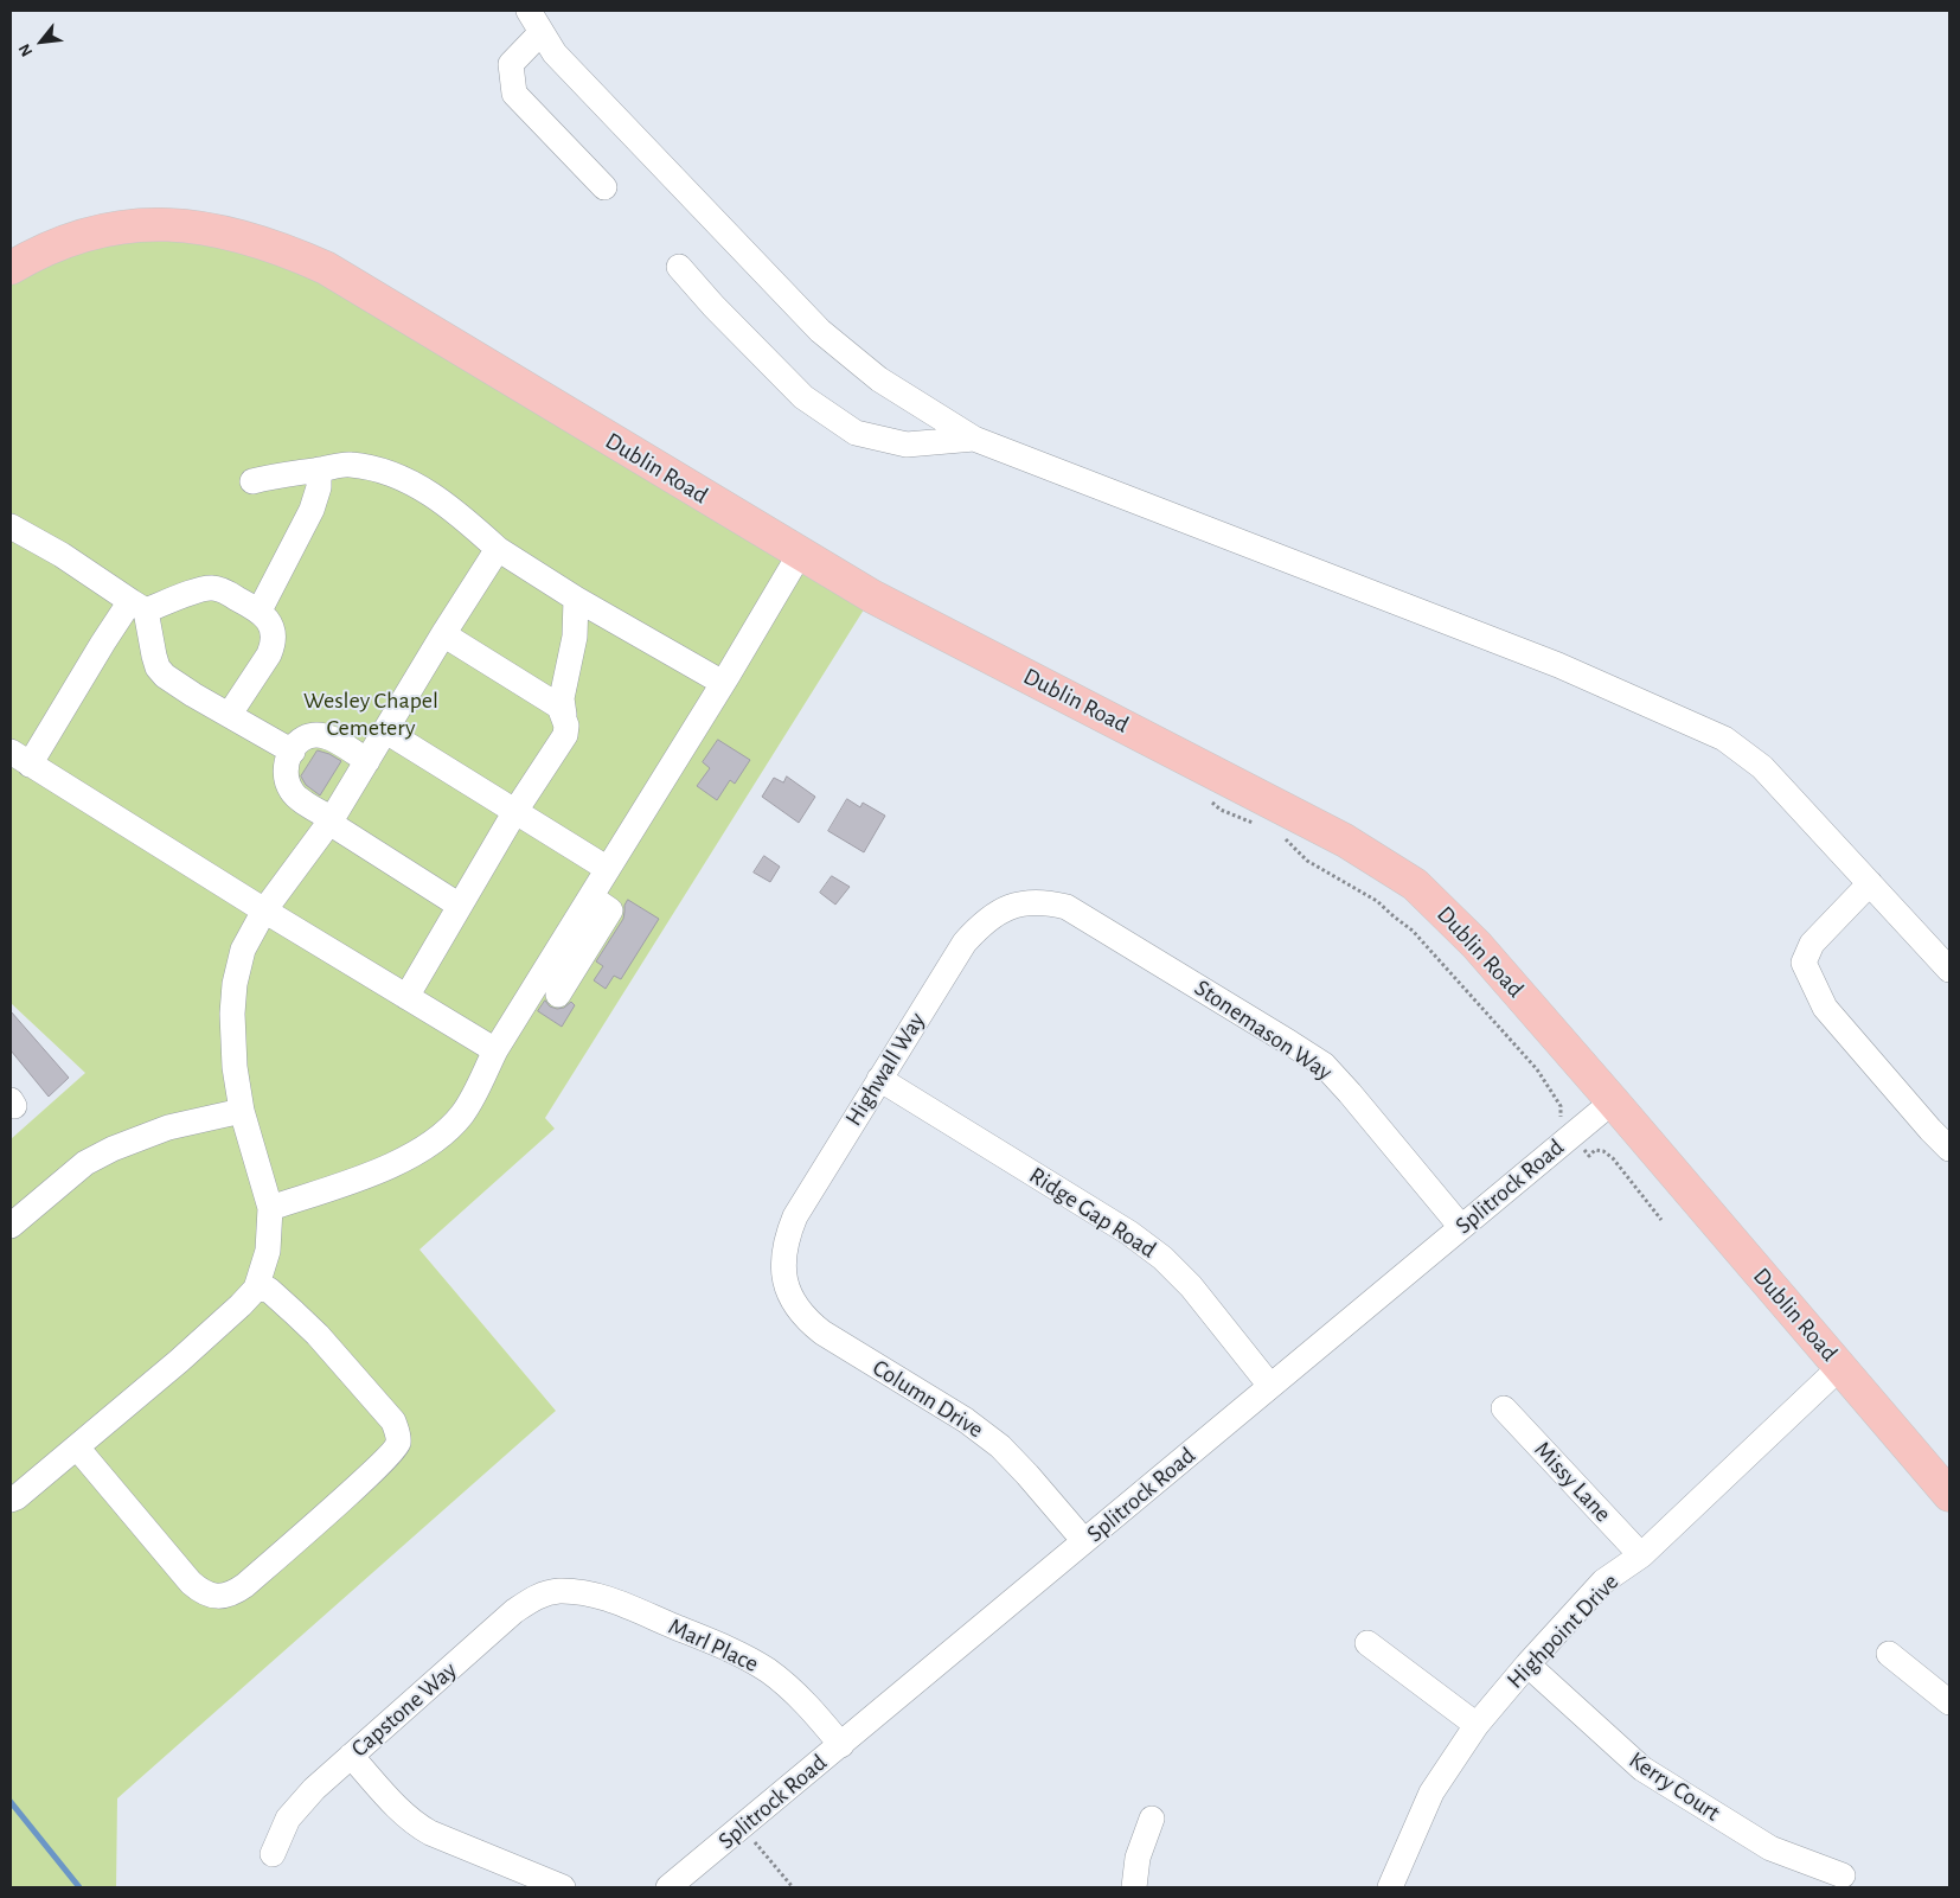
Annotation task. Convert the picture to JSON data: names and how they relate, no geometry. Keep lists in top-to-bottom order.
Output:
{
  "streets": {
    "main road": ["Dublin Road"],
    "street": [
      "Stonemason Way",
      "Highwall Way",
      "Splitrock Road",
      "Ridge Gap Road",
      "Column Drive",
      "Missy Lane",
      "Highpoint Drive",
      "Marl Place",
      "Capstone Way",
      "Kerry Court"
    ]
  },
  "crossings": [
    ["Dublin Road", "Splitrock Road"],
    ["Dublin Road", "Highpoint Drive"],
    ["Stonemason Way", "Highwall Way"],
    ["Stonemason Way", "Splitrock Road"],
    ["Highwall Way", "Ridge Gap Road"],
    ["Highwall Way", "Column Drive"],
    ["Splitrock Road", "Ridge Gap Road"],
    ["Splitrock Road", "Column Drive"],
    ["Splitrock Road", "Marl Place"],
    ["Missy Lane", "Highpoint Drive"],
    ["Highpoint Drive", "Kerry Court"],
    ["Marl Place", "Capstone Way"]
  ],
  "parks": ["Wesley Chapel Cemetery"],
  "north": "bottom left"
}
